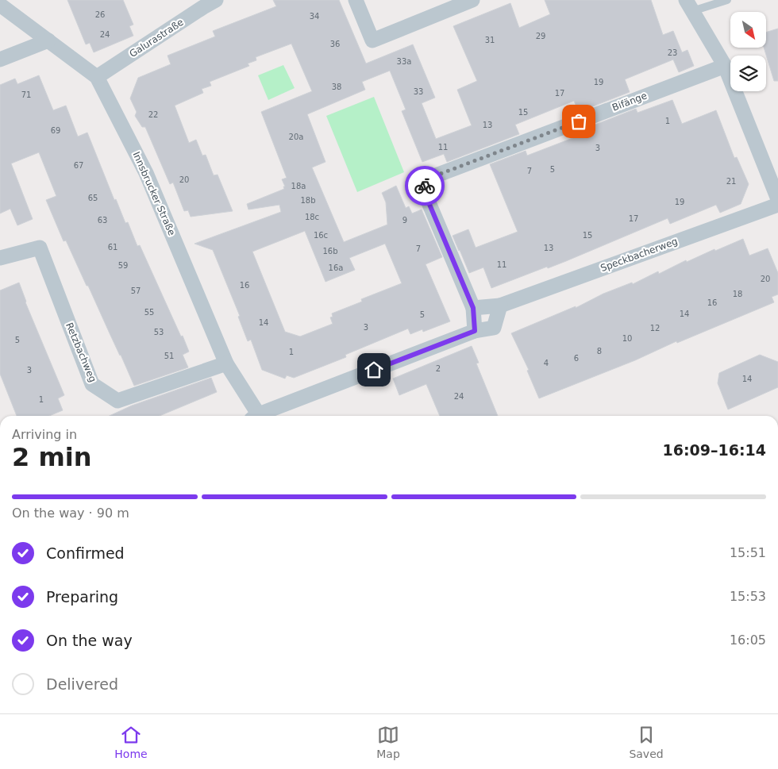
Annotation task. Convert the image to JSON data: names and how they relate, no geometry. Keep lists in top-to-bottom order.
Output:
{
  "streets": {
    "street": [
      "Galurastraße",
      "Bifänge",
      "Innsbrucker Straße",
      "Speckbacherweg",
      "Retzbachweg"
    ]
  },
  "crossings": [
    ["Galurastraße", "Innsbrucker Straße"],
    ["Bifänge", "Speckbacherweg"],
    ["Innsbrucker Straße", "Retzbachweg"]
  ],
  "house_numbers": [
    "26",
    "34",
    "24",
    "29",
    "31",
    "36",
    "23",
    "33a",
    "19",
    "38",
    "33",
    "17",
    "71",
    "15",
    "22",
    "1",
    "13",
    "69",
    "20a",
    "11",
    "3",
    "67",
    "5",
    "7",
    "20",
    "21",
    "18a",
    "65",
    "18b",
    "19",
    "18c",
    "17",
    "63",
    "9",
    "16c",
    "15",
    "61",
    "13",
    "7",
    "16b",
    "11",
    "59",
    "16a",
    "20",
    "16",
    "57",
    "18",
    "16",
    "55",
    "14",
    "5",
    "14",
    "3",
    "12",
    "53",
    "10",
    "5",
    "8",
    "1",
    "51",
    "6",
    "4",
    "2",
    "3",
    "14",
    "24",
    "1"
  ],
  "north": "bottom right",
  "page": {
    "heading": ["2 min", "Arriving in", "16:09–16:14"],
    "bar": "On the way · 90 m",
    "list": [
      ["Confirmed", "15:51"],
      ["Preparing", "15:53"],
      ["On the way", "16:05"],
      "Delivered"
    ],
    "tabs": ["Home", "Map", "Saved"]
  }
}
